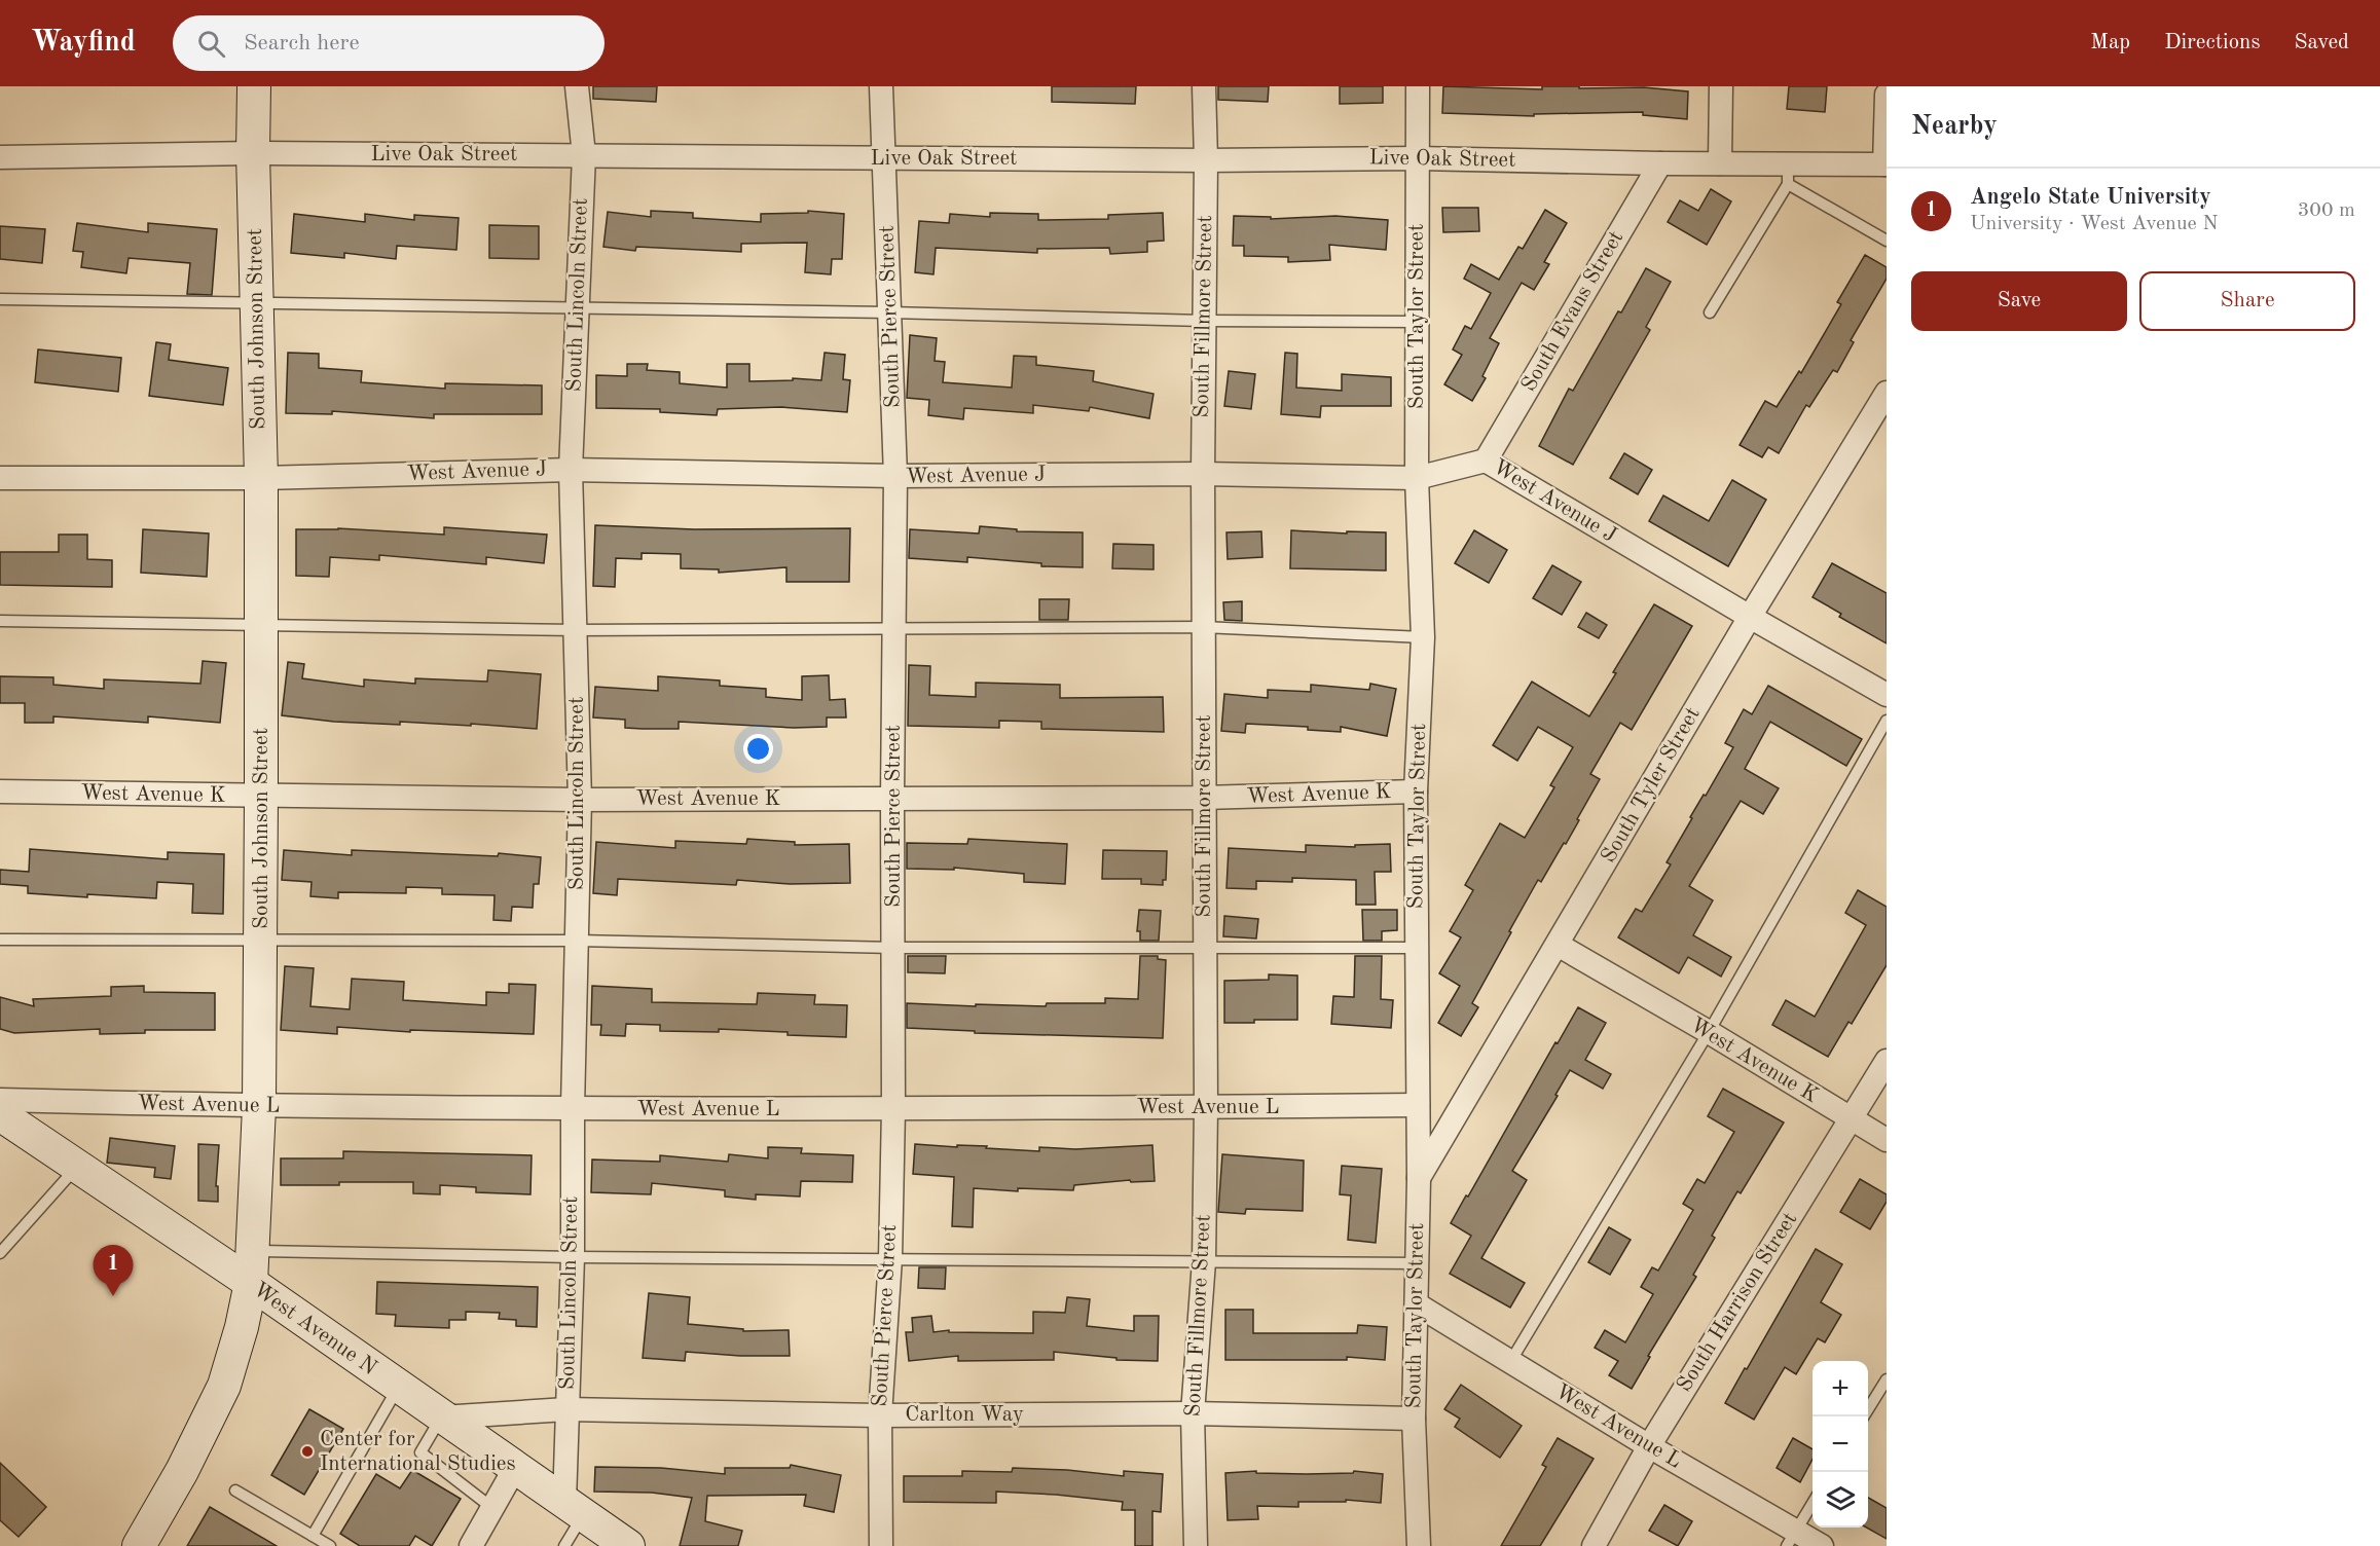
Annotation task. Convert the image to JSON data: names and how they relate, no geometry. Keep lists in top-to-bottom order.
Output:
{
  "streets": {
    "street": [
      "Live Oak Street",
      "South Lincoln Street",
      "South Evans Street",
      "South Pierce Street",
      "South Fillmore Street",
      "South Taylor Street",
      "South Johnson Street",
      "West Avenue J",
      "South Tyler Street",
      "West Avenue K",
      "West Avenue L",
      "South Harrison Street",
      "West Avenue N",
      "Carlton Way"
    ]
  },
  "crossings": [
    ["Live Oak Street", "South Lincoln Street"],
    ["Live Oak Street", "South Evans Street"],
    ["Live Oak Street", "South Pierce Street"],
    ["Live Oak Street", "South Fillmore Street"],
    ["Live Oak Street", "South Taylor Street"],
    ["Live Oak Street", "South Johnson Street"],
    ["South Lincoln Street", "West Avenue J"],
    ["South Lincoln Street", "West Avenue K"],
    ["South Lincoln Street", "West Avenue L"],
    ["South Lincoln Street", "West Avenue N"],
    ["South Lincoln Street", "Carlton Way"],
    ["South Evans Street", "West Avenue J"],
    ["South Pierce Street", "West Avenue J"],
    ["South Pierce Street", "West Avenue K"],
    ["South Pierce Street", "West Avenue L"],
    ["South Pierce Street", "Carlton Way"],
    ["South Fillmore Street", "West Avenue J"],
    ["South Fillmore Street", "West Avenue K"],
    ["South Fillmore Street", "West Avenue L"],
    ["South Fillmore Street", "Carlton Way"],
    ["South Taylor Street", "West Avenue J"],
    ["South Taylor Street", "South Tyler Street"],
    ["South Taylor Street", "West Avenue K"],
    ["South Taylor Street", "West Avenue L"],
    ["South Taylor Street", "Carlton Way"],
    ["South Johnson Street", "West Avenue J"],
    ["South Johnson Street", "West Avenue K"],
    ["South Johnson Street", "West Avenue L"],
    ["South Johnson Street", "West Avenue N"],
    ["West Avenue J", "South Tyler Street"],
    ["South Tyler Street", "West Avenue K"],
    ["West Avenue K", "South Harrison Street"],
    ["West Avenue L", "South Harrison Street"],
    ["West Avenue N", "Carlton Way"]
  ],
  "places": ["Center for International Studies"],
  "page": {
    "header": "Wayfind",
    "search": "Search here",
    "nav": ["Map", "Directions", "Saved"],
    "heading": "Nearby",
    "list": [
      {
        "mark": "1",
        "name": "Angelo State University",
        "note": "University · West Avenue N",
        "value": "300 m"
      }
    ],
    "buttons": ["Save", "Share"],
    "pins": "1",
    "map_buttons": ["+", "−"]
  }
}
